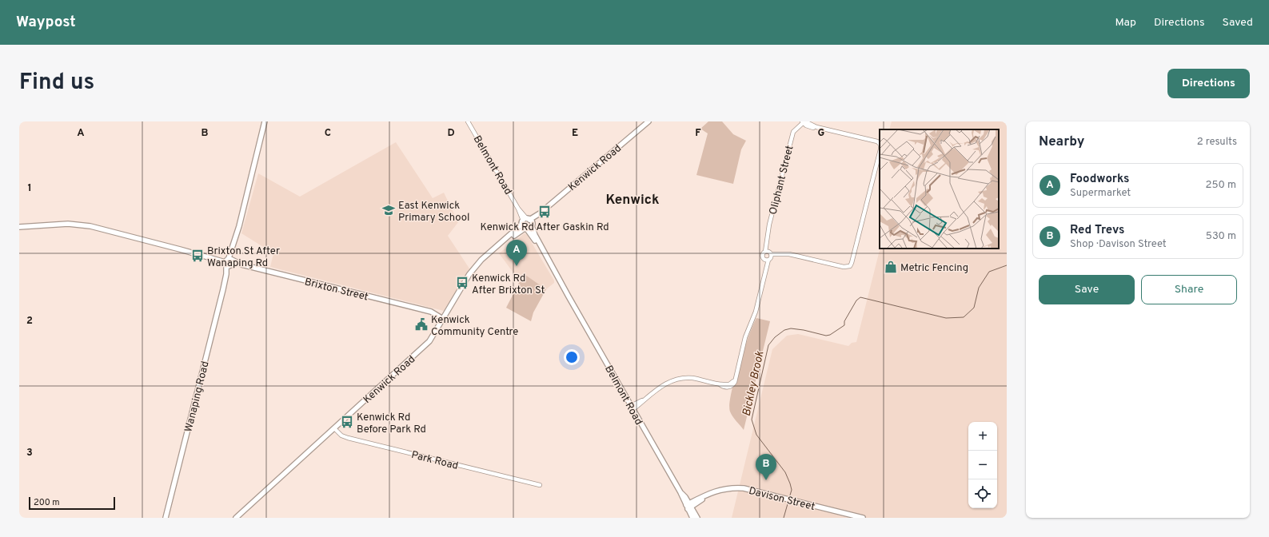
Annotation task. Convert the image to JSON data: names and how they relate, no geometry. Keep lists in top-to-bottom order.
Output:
{
  "streets": {
    "main road": [
      "Belmont Road",
      "Kenwick Road",
      "Brixton Street",
      "Wanaping Road",
      "Davison Street"
    ],
    "street": ["Oliphant Street", "Park Road"]
  },
  "crossings": [
    ["Belmont Road", "Kenwick Road"],
    ["Belmont Road", "Oliphant Street"],
    ["Belmont Road", "Davison Street"],
    ["Kenwick Road", "Brixton Street"],
    ["Kenwick Road", "Park Road"],
    ["Brixton Street", "Wanaping Road"]
  ],
  "districts": ["Kenwick"],
  "water": ["Bickley Brook"],
  "places": {
    "school or university": ["East Kenwick Primary School"],
    "bus stop": [
      "Kenwick Rd After Gaskin Rd",
      "Brixton St After Wanaping Rd",
      "Kenwick Rd After Brixton St",
      "Kenwick Rd Before Park Rd"
    ],
    "shop": ["Metric Fencing"],
    "public building": ["Kenwick Community Centre"]
  },
  "scale_bar": "200 m",
  "page": {
    "header": "Waypost",
    "nav": ["Map", "Directions", "Saved"],
    "title": "Find us",
    "buttons": [
      "Directions",
      ["Save", "Share"]
    ],
    "heading": ["Nearby", "2 results"],
    "list": [
      {
        "mark": "A",
        "name": "Foodworks",
        "note": "Supermarket",
        "value": "250 m"
      },
      {
        "mark": "B",
        "name": "Red Trevs",
        "note": "Shop · Davison Street",
        "value": "530 m"
      }
    ],
    "pins": ["A", "B"],
    "map_buttons": ["+", "−"],
    "scale": "200 m"
  },
  "grid": {
    "columns": [
      "A",
      "B",
      "C",
      "D",
      "E",
      "F",
      "G"
    ],
    "rows": ["1", "2", "3"]
  }
}
